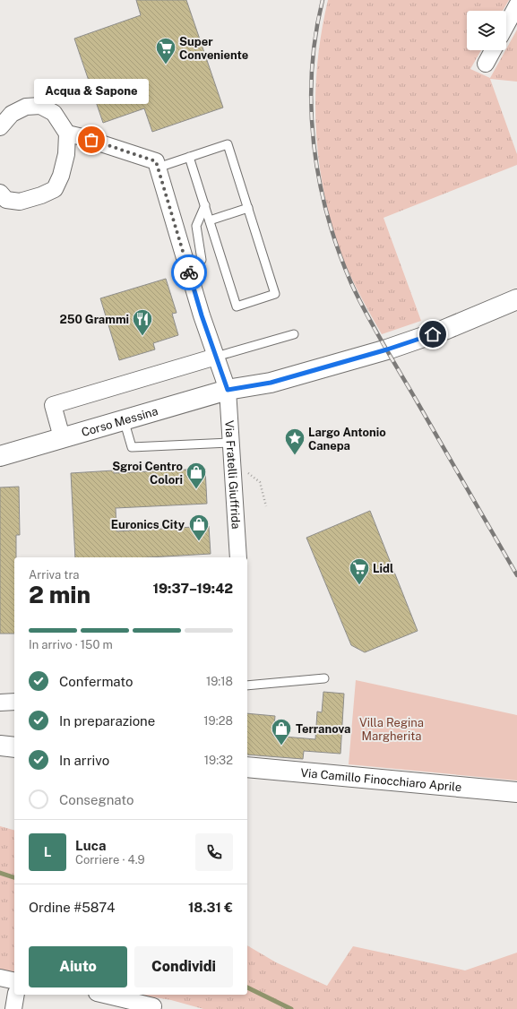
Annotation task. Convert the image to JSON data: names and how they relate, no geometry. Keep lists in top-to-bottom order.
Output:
{
  "streets": {
    "street": ["Corso Messina", "Via Fratelli Giuffrida", "Via Camillo Finocchiaro Aprile"]
  },
  "crossings": [
    ["Corso Messina", "Via Fratelli Giuffrida"]
  ],
  "parks": ["Villa Regina Margherita"],
  "places": {
    "supermarket": ["Super Conveniente", "Lidl"],
    "other": ["Acqua & Sapone"],
    "restaurant": ["250 Grammi"],
    "place": ["Largo Antonio Canepa"],
    "shop": ["Sgroi Centro Colori", "Euronics City", "Terranova"]
  },
  "page": {
    "bubble": "Acqua & Sapone",
    "heading": ["2 min", "Arriva tra", "19:37–19:42"],
    "panel": [
      "Luca",
      "Corriere · 4.9",
      "Ordine #5874",
      "18.31 €"
    ],
    "bar": "In arrivo · 150 m",
    "list": [
      ["Confermato", "19:18"],
      ["In preparazione", "19:28"],
      ["In arrivo", "19:32"],
      "Consegnato"
    ],
    "round": "L",
    "buttons": ["Aiuto", "Condividi"]
  }
}
